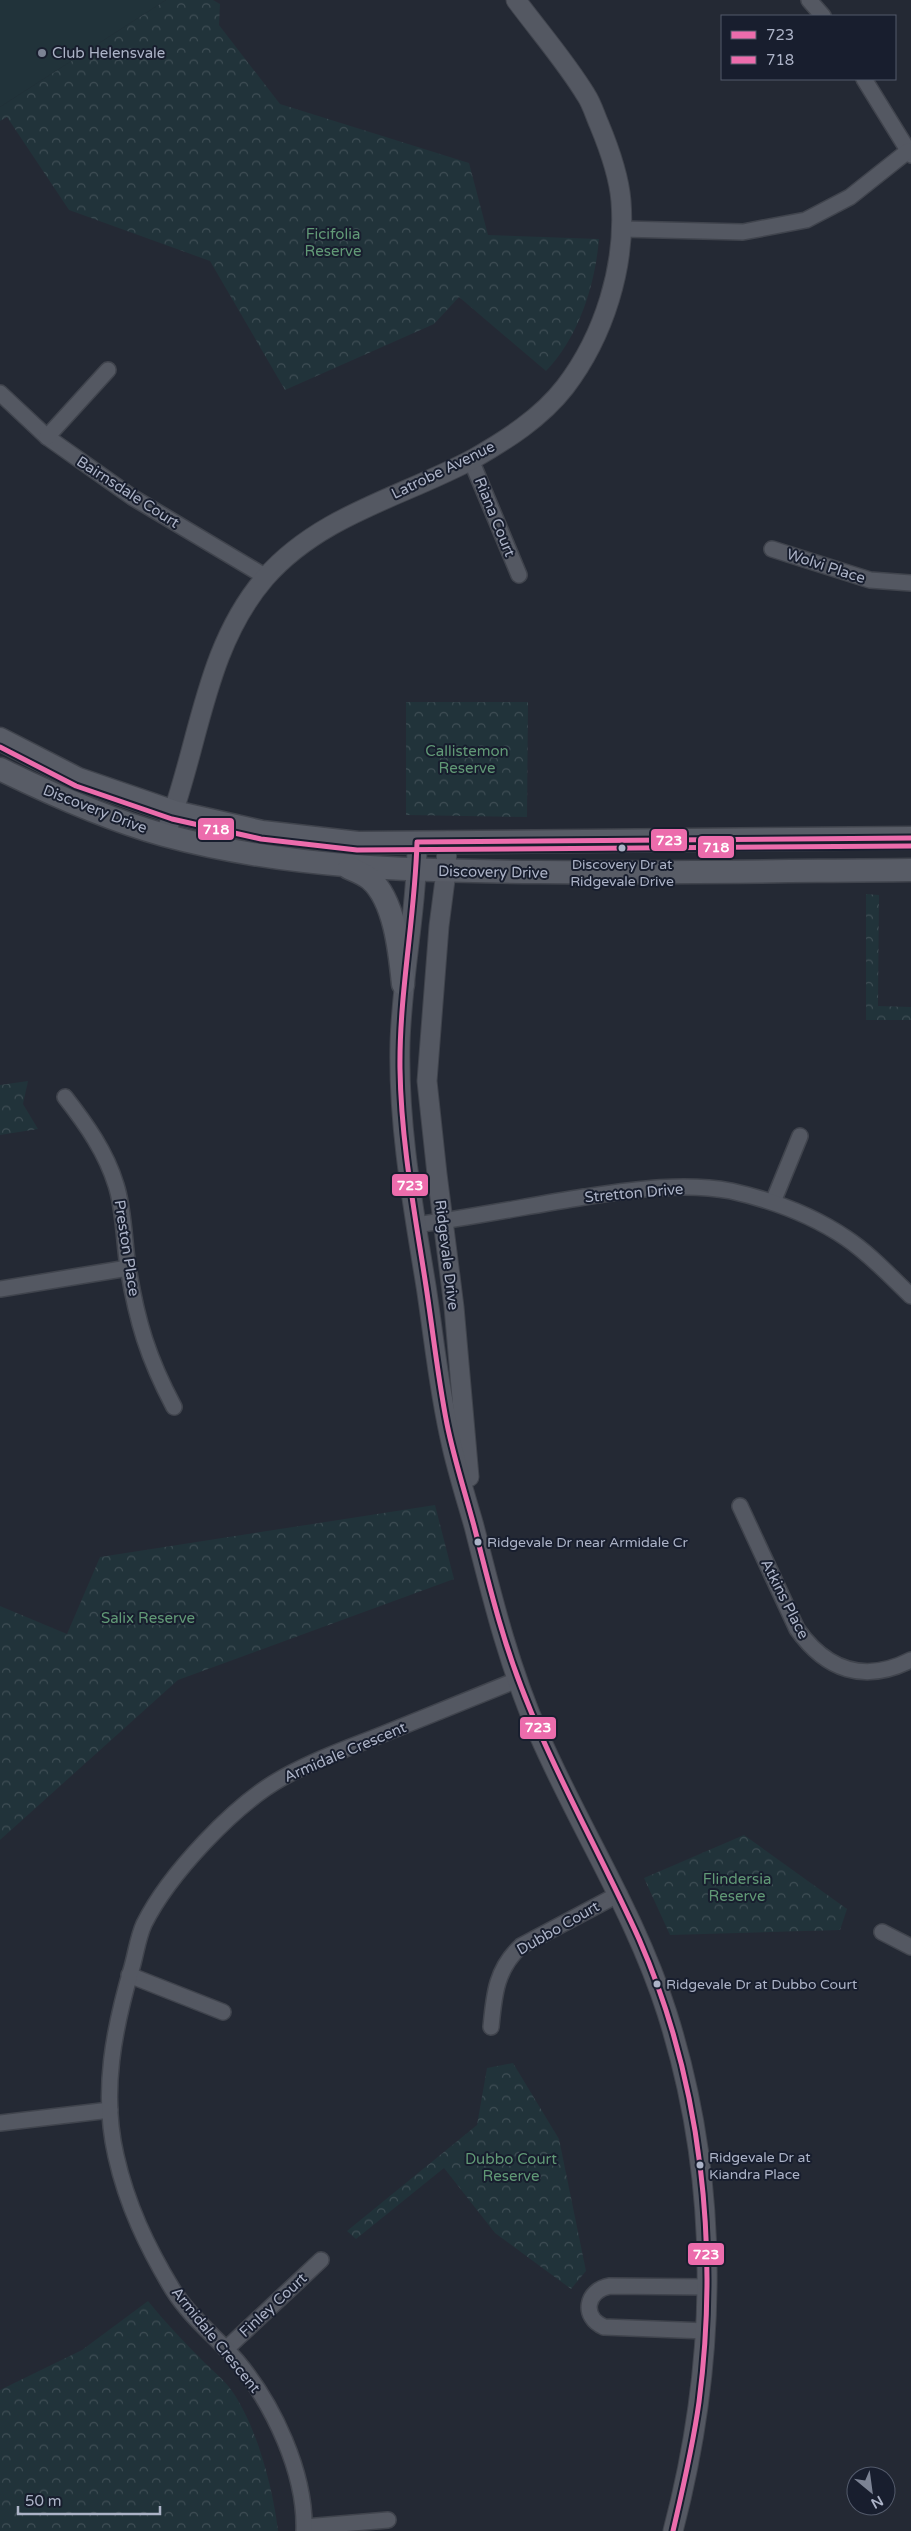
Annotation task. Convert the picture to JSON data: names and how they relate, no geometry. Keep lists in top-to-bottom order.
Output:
{
  "streets": {
    "main road": ["Discovery Drive"],
    "street": [
      "Latrobe Avenue",
      "Bairnsdale Court",
      "Riana Court",
      "Wolvi Place",
      "Stretton Drive",
      "Preston Place",
      "Ridgevale Drive",
      "Atkins Place",
      "Armidale Crescent",
      "Dubbo Court",
      "Finley Court"
    ]
  },
  "crossings": [
    ["Latrobe Avenue", "Bairnsdale Court"],
    ["Latrobe Avenue", "Riana Court"],
    ["Latrobe Avenue", "Discovery Drive"],
    ["Discovery Drive", "Ridgevale Drive"],
    ["Stretton Drive", "Ridgevale Drive"],
    ["Ridgevale Drive", "Armidale Crescent"],
    ["Ridgevale Drive", "Dubbo Court"],
    ["Armidale Crescent", "Finley Court"]
  ],
  "parks": [
    "Ficifolia Reserve",
    "Callistemon Reserve",
    "Salix Reserve",
    "Flindersia Reserve",
    "Dubbo Court Reserve"
  ],
  "places": [
    "Club Helensvale",
    "Discovery Dr at Ridgevale Drive",
    "Ridgevale Dr near Armidale Cr",
    "Ridgevale Dr at Dubbo Court",
    "Ridgevale Dr at Kiandra Place"
  ],
  "lines": ["transit line 718", "transit line 723"],
  "legend": ["723", "718"],
  "scale_bar": "50 m",
  "north": "bottom right"
}
